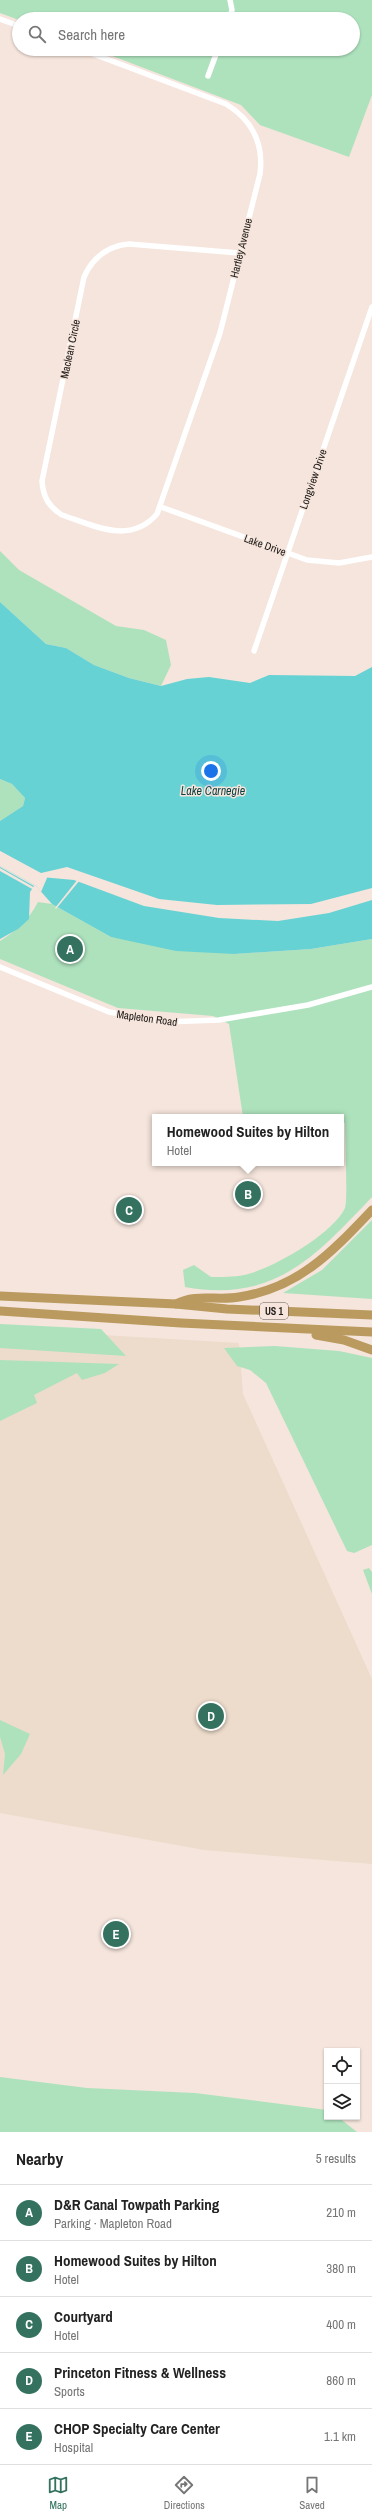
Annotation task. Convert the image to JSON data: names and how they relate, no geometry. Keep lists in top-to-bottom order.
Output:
{
  "streets": {
    "highway": ["US 1"],
    "street": [
      "Hartley Avenue",
      "Maclean Circle",
      "Longview Drive",
      "Lake Drive",
      "Mapleton Road"
    ]
  },
  "crossings": [
    ["Hartley Avenue", "Maclean Circle"],
    ["Hartley Avenue", "Lake Drive"],
    ["Longview Drive", "Lake Drive"]
  ],
  "water": ["Lake Carnegie"],
  "page": {
    "search": "Search here",
    "pins": [
      "A",
      "B",
      "C",
      "D",
      "E"
    ],
    "popup": ["Homewood Suites by Hilton", "Hotel"],
    "heading": ["Nearby", "5 results"],
    "list": [
      {
        "mark": "A",
        "name": "D&R Canal Towpath Parking",
        "note": "Parking · Mapleton Road",
        "value": "210 m"
      },
      {
        "mark": "B",
        "name": "Homewood Suites by Hilton",
        "note": "Hotel",
        "value": "380 m"
      },
      {
        "mark": "C",
        "name": "Courtyard",
        "note": "Hotel",
        "value": "400 m"
      },
      {
        "mark": "D",
        "name": "Princeton Fitness & Wellness",
        "note": "Sports",
        "value": "860 m"
      },
      {
        "mark": "E",
        "name": "CHOP Specialty Care Center",
        "note": "Hospital",
        "value": "1.1 km"
      }
    ],
    "nav": ["Map", "Directions", "Saved"]
  }
}
